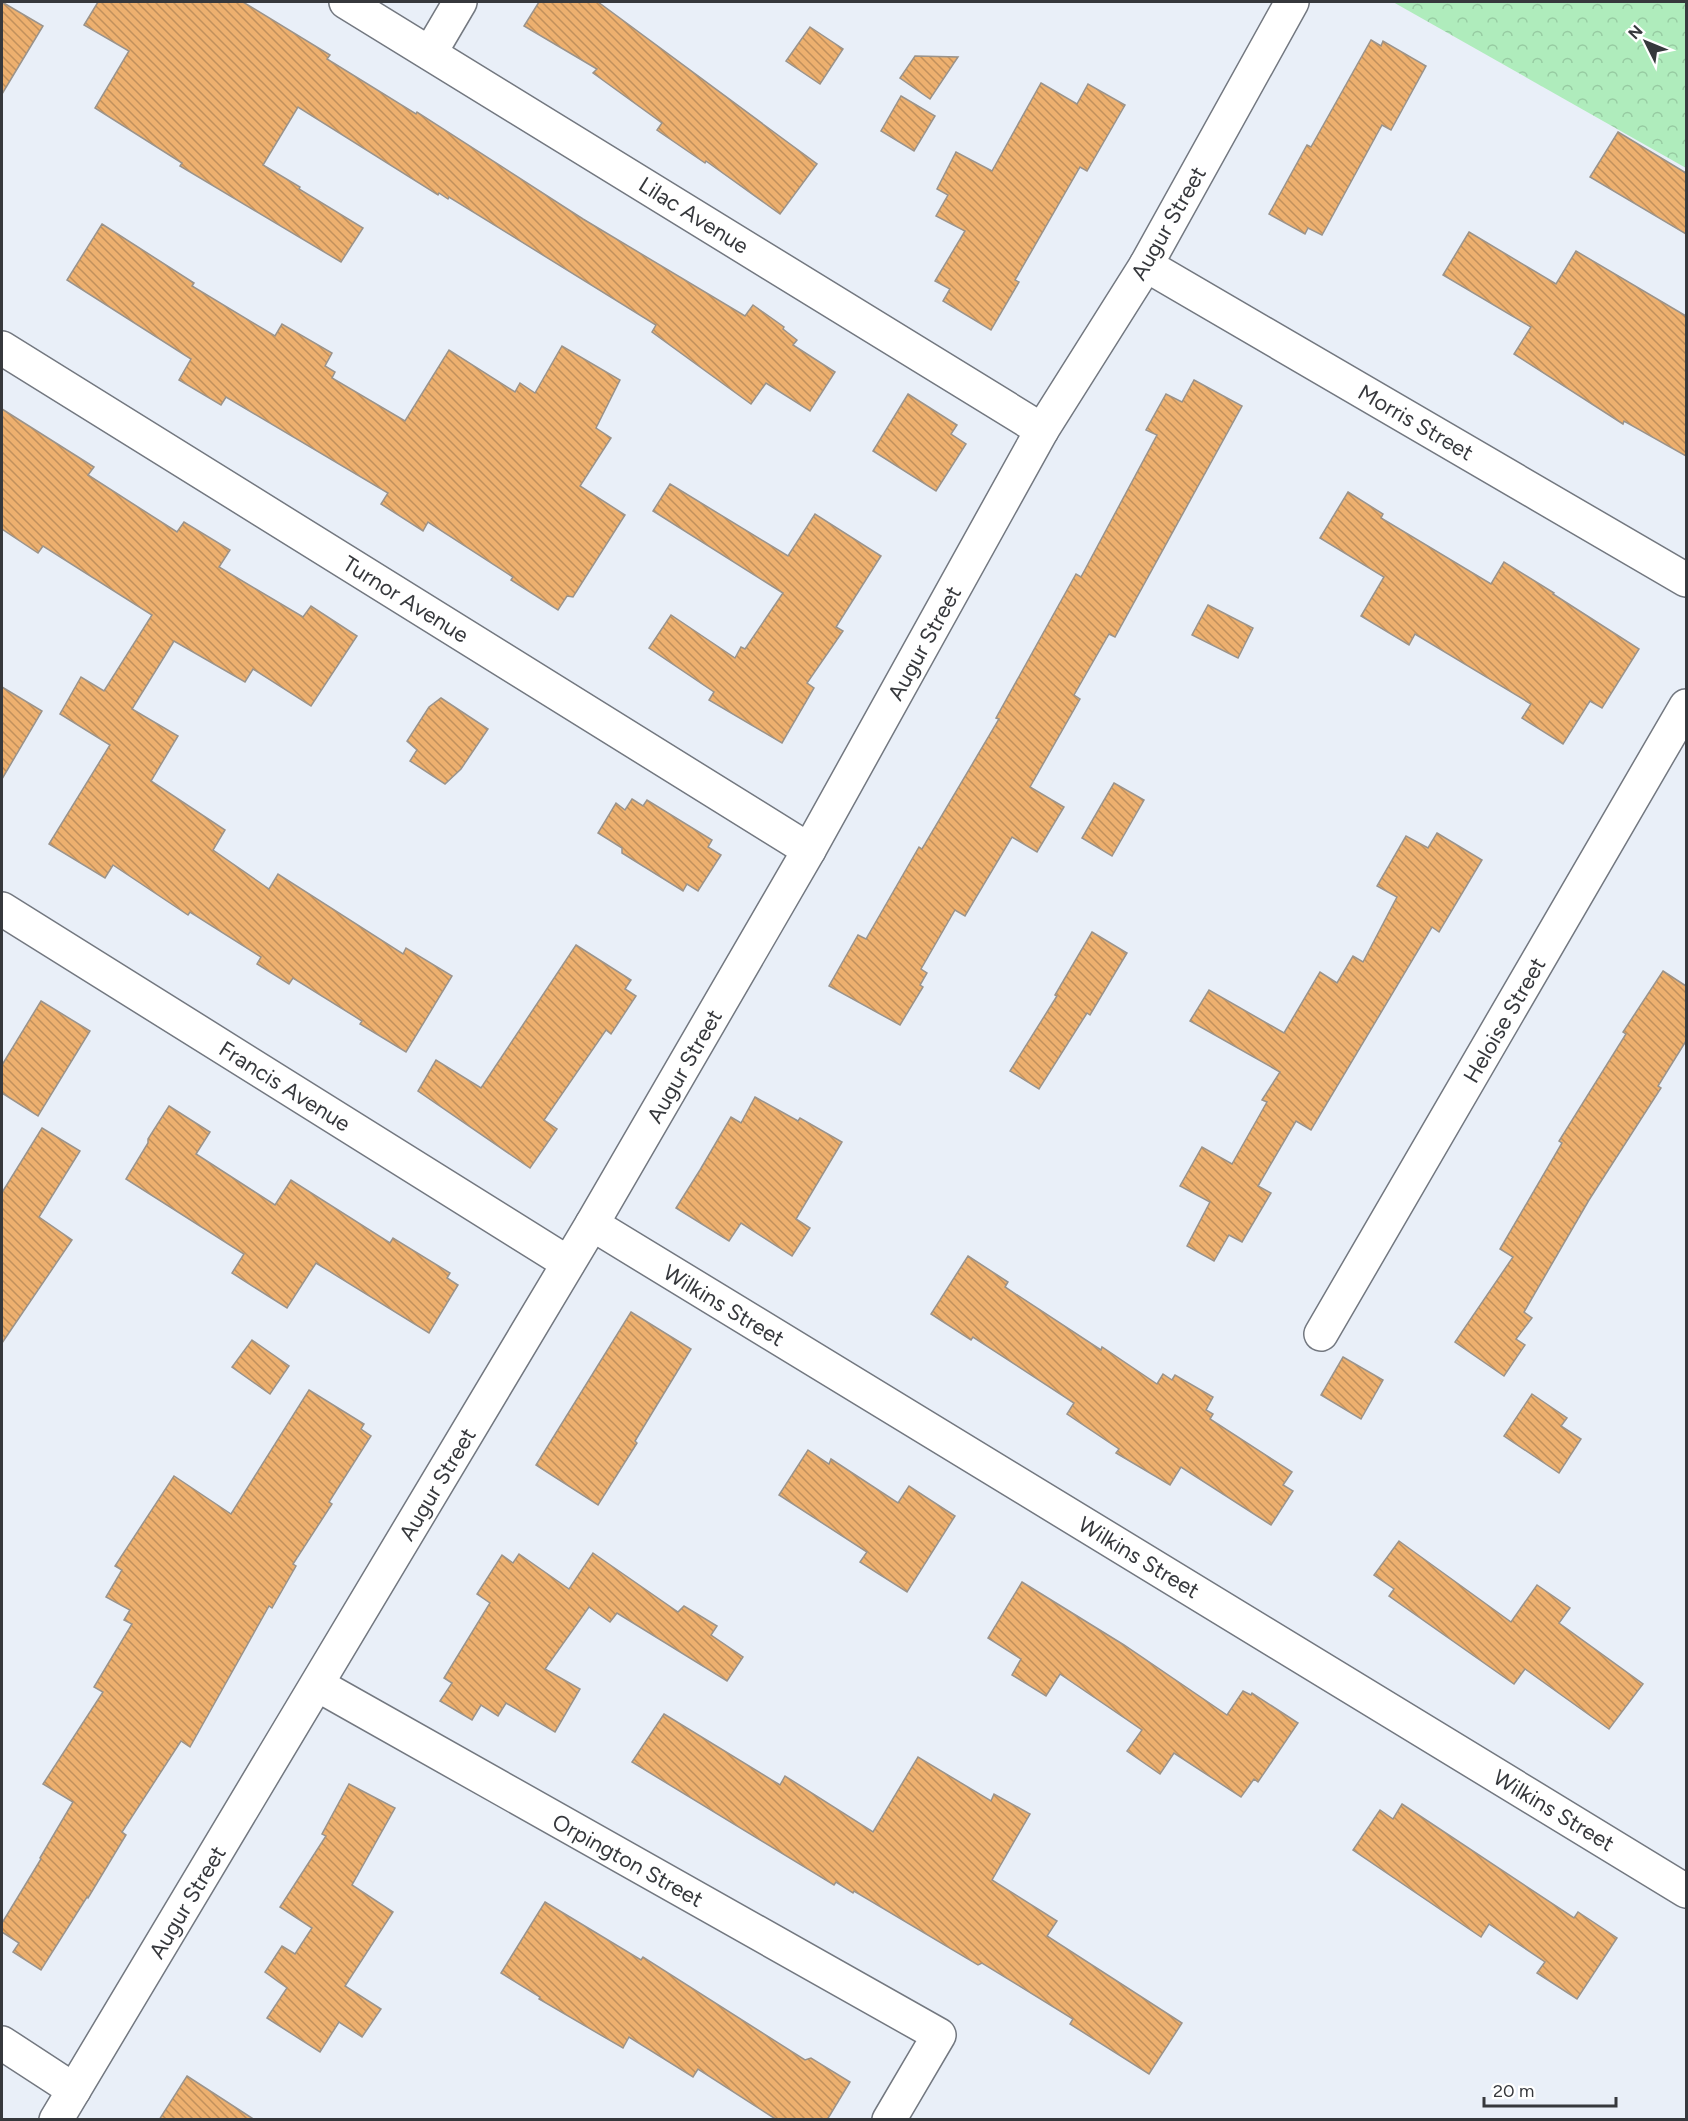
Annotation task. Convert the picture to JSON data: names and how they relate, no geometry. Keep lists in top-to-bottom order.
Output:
{
  "streets": {
    "street": [
      "Lilac Avenue",
      "Augur Street",
      "Morris Street",
      "Turnor Avenue",
      "Heloise Street",
      "Francis Avenue",
      "Wilkins Street",
      "Orpington Street"
    ]
  },
  "crossings": [
    ["Lilac Avenue", "Augur Street"],
    ["Augur Street", "Morris Street"],
    ["Augur Street", "Turnor Avenue"],
    ["Augur Street", "Francis Avenue"],
    ["Augur Street", "Wilkins Street"],
    ["Augur Street", "Orpington Street"]
  ],
  "scale_bar": "20 m",
  "north": "top left"
}
